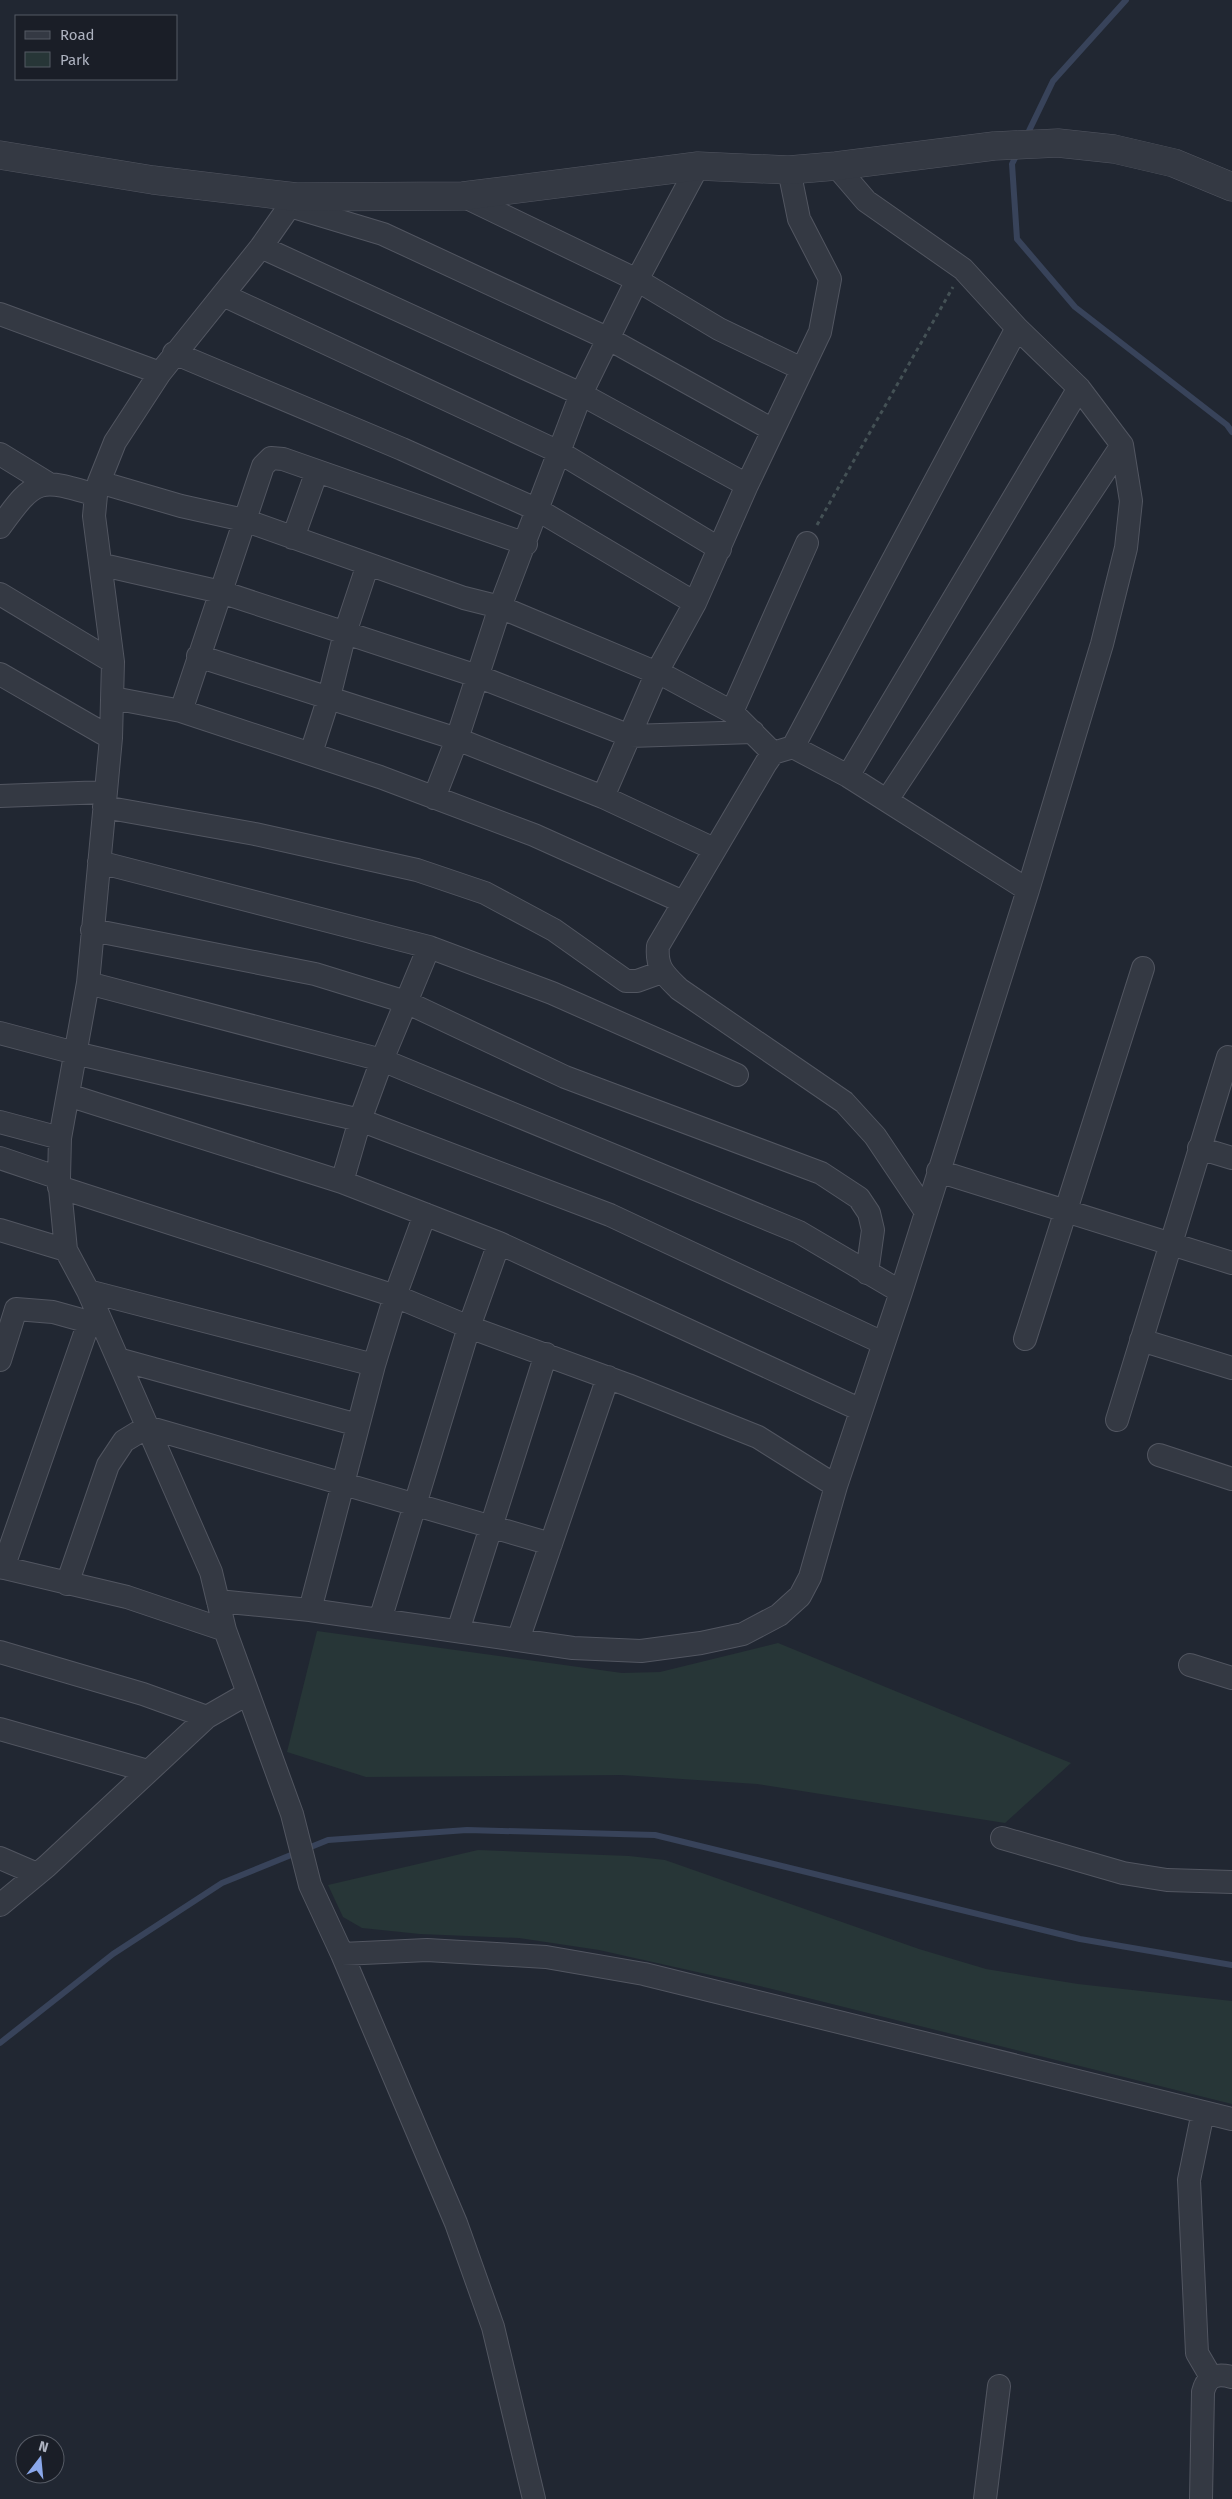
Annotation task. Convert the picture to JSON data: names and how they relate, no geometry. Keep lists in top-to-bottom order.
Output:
{
  "legend": ["Road", "Park"],
  "north": "top"
}
